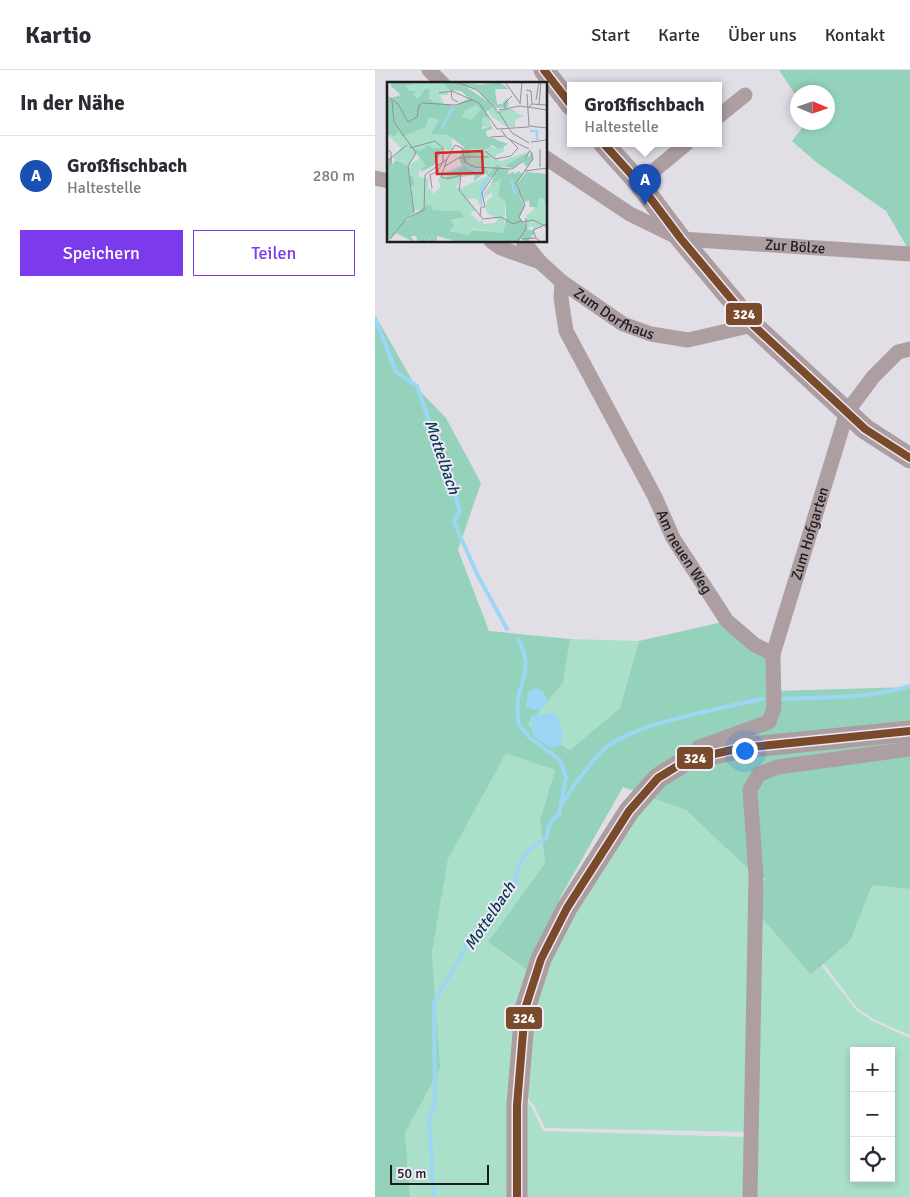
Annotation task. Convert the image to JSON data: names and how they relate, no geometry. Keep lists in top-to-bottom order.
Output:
{
  "streets": {
    "street": [
      "Zur Bölze",
      "Zum Dorfhaus",
      "Zum Hofgarten",
      "Am neuen Weg"
    ]
  },
  "crossings": [
    ["Zum Dorfhaus", "Am neuen Weg"],
    ["Zum Hofgarten", "Am neuen Weg"]
  ],
  "water": ["Mottelbach"],
  "lines": ["transit line 324"],
  "scale_bar": "50 m",
  "north": "right",
  "page": {
    "header": "Kartio",
    "nav": [
      "Start",
      "Karte",
      "Über uns",
      "Kontakt"
    ],
    "heading": "In der Nähe",
    "popup": ["Großfischbach", "Haltestelle"],
    "list": [
      {
        "mark": "A",
        "name": "Großfischbach",
        "note": "Haltestelle",
        "value": "280 m"
      }
    ],
    "pins": "A",
    "buttons": ["Speichern", "Teilen"],
    "map_buttons": ["+", "−"],
    "scale": "50 m"
  }
}
